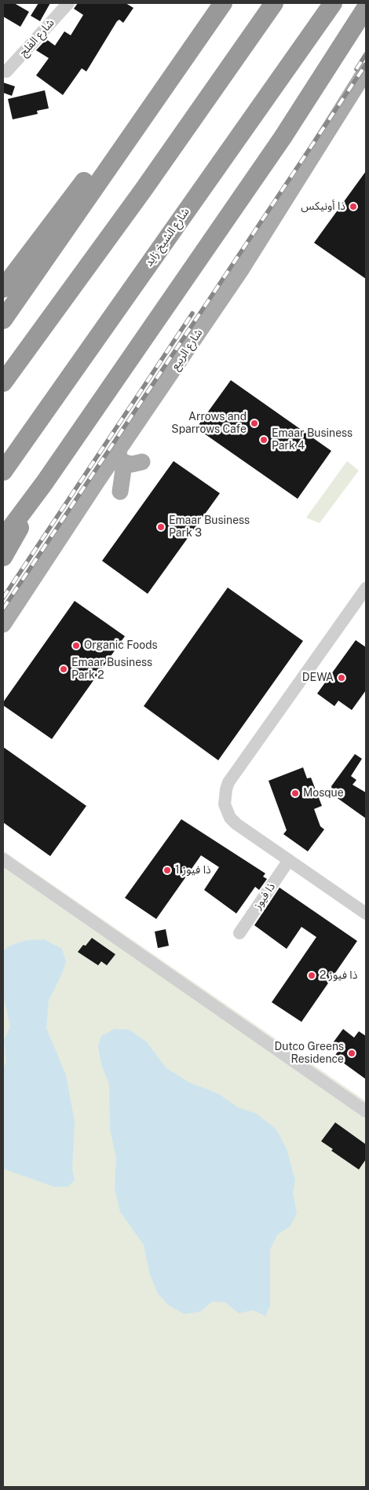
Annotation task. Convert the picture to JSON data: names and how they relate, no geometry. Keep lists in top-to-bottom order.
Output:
{
  "streets": {
    "highway": ["شارع الشيخ زايد"],
    "main road": ["شارع الربيع"],
    "street": ["شارع الفلج", "ذا فيوز"]
  },
  "places": [
    "ذا أونيكس",
    "Arrows and Sparrows Cafe",
    "Emaar Business Park 4",
    "Emaar Business Park 3",
    "Organic Foods",
    "Emaar Business Park 2",
    "DEWA",
    "Mosque",
    "ذا فيوز 1",
    "ذا فيوز 2",
    "Dutco Greens Residence"
  ]
}
